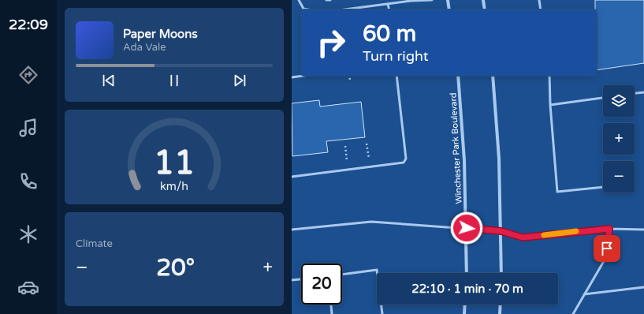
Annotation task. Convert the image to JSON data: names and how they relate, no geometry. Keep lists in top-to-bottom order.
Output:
{
  "streets": {
    "street": ["Winchester Park Boulevard"]
  },
  "page": {
    "tabs": "22:09",
    "turn": ["60 m", "Turn right"],
    "song": ["Paper Moons", "Ada Vale"],
    "map_buttons": ["+", "−"],
    "tile": "Climate",
    "heat": ["−", "20°", "+"],
    "limit": "20",
    "trip": "22:10 · 1 min · 70 m",
    "gauge": ["11", "km/h"]
  }
}
